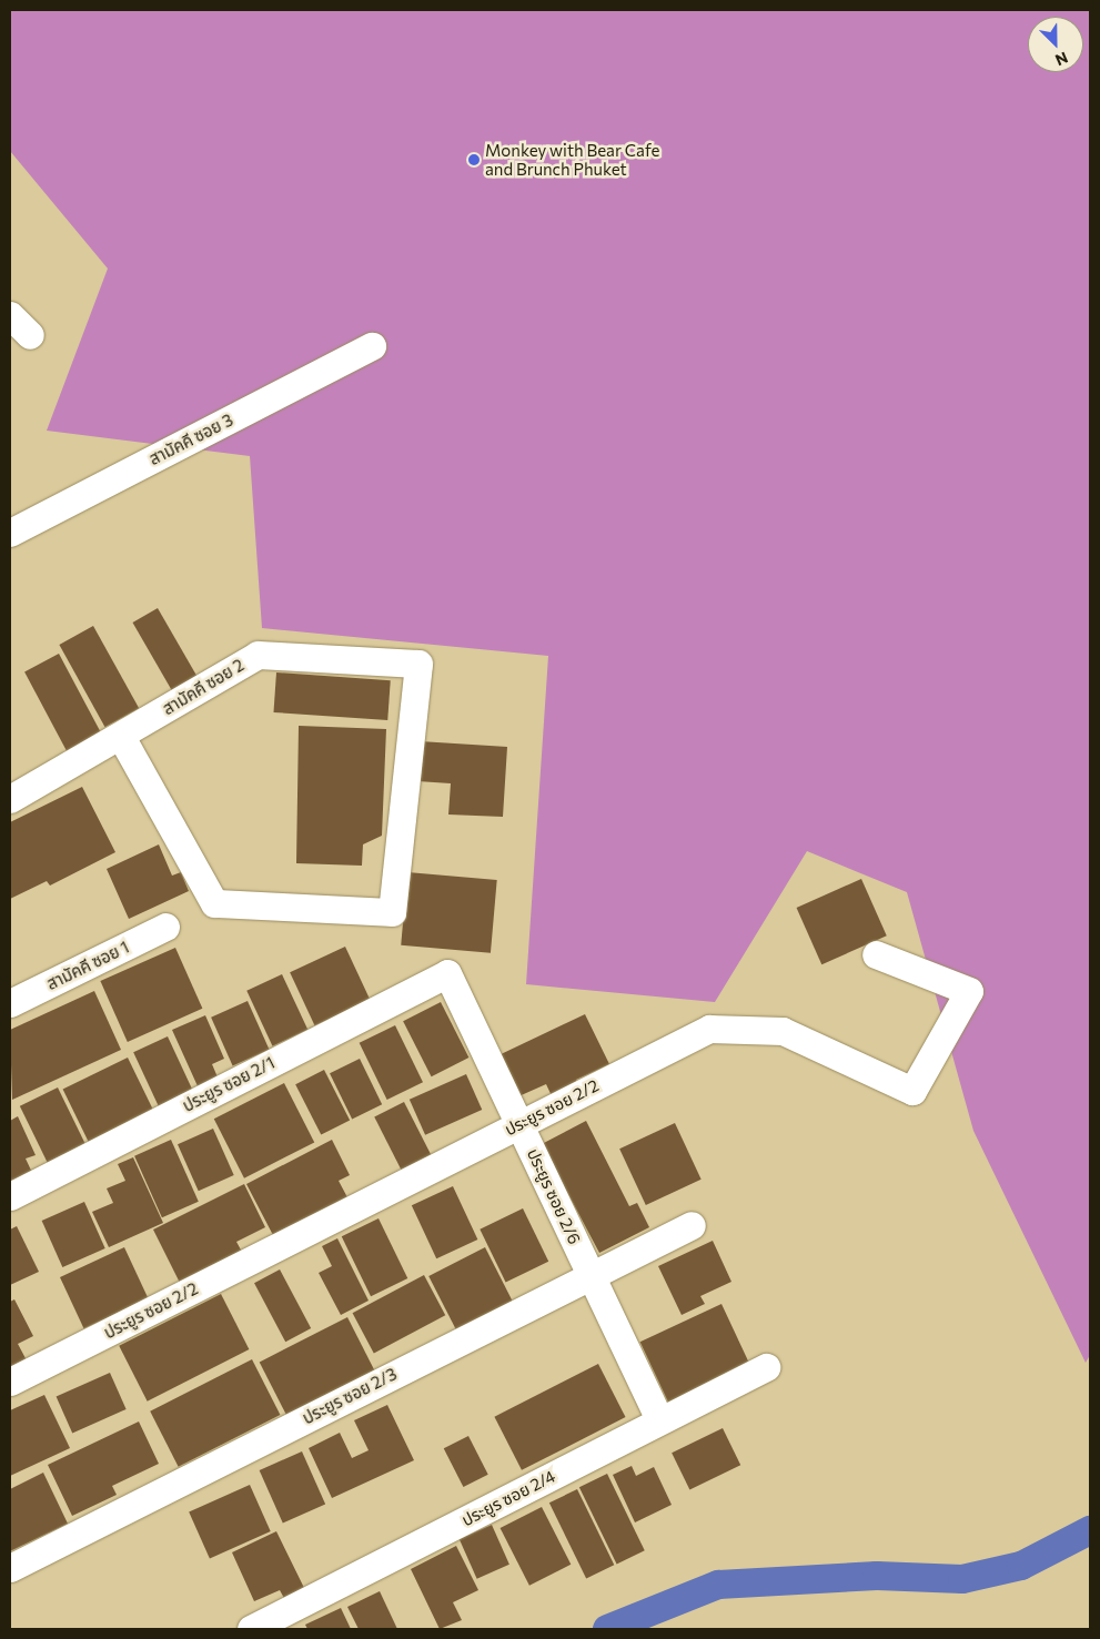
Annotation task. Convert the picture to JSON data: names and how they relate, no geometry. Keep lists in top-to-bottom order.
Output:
{
  "streets": {
    "street": [
      "สามัคคี ซอย 3",
      "สามัคคี ซอย 2",
      "สามัคคี ซอย 1",
      "ประยูร ซอย 2/1",
      "ประยูร ซอย 2/2",
      "ประยูร ซอย 2/6",
      "ประยูร ซอย 2/3",
      "ประยูร ซอย 2/4"
    ]
  },
  "crossings": [
    ["ประยูร ซอย 2/1", "ประยูร ซอย 2/6"],
    ["ประยูร ซอย 2/2", "ประยูร ซอย 2/6"],
    ["ประยูร ซอย 2/6", "ประยูร ซอย 2/3"],
    ["ประยูร ซอย 2/6", "ประยูร ซอย 2/4"]
  ],
  "places": ["Monkey with Bear Cafe and Brunch Phuket"],
  "north": "bottom right"
}
